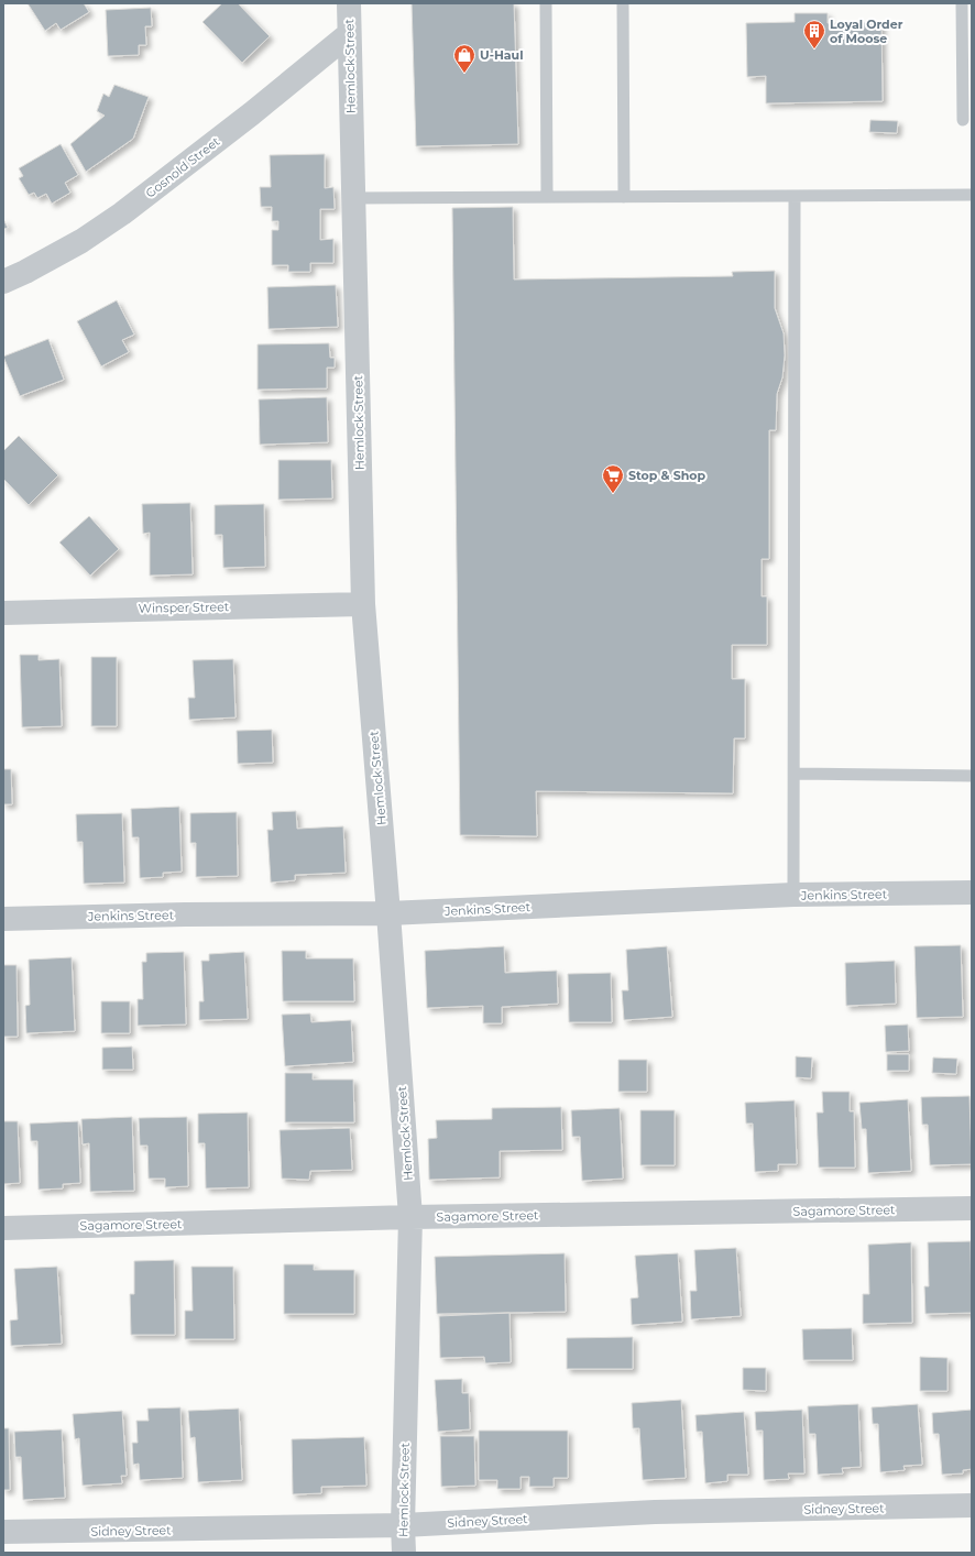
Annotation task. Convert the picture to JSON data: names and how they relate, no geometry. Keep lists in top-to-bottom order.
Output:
{
  "streets": {
    "street": [
      "Hemlock Street",
      "Gosnold Street",
      "Winsper Street",
      "Jenkins Street",
      "Sagamore Street",
      "Sidney Street"
    ]
  },
  "crossings": [
    ["Hemlock Street", "Gosnold Street"],
    ["Hemlock Street", "Winsper Street"],
    ["Hemlock Street", "Jenkins Street"],
    ["Hemlock Street", "Sagamore Street"],
    ["Hemlock Street", "Sidney Street"]
  ],
  "places": {
    "building": ["Loyal Order of Moose"],
    "shop": ["U-Haul"],
    "supermarket": ["Stop & Shop"]
  }
}
